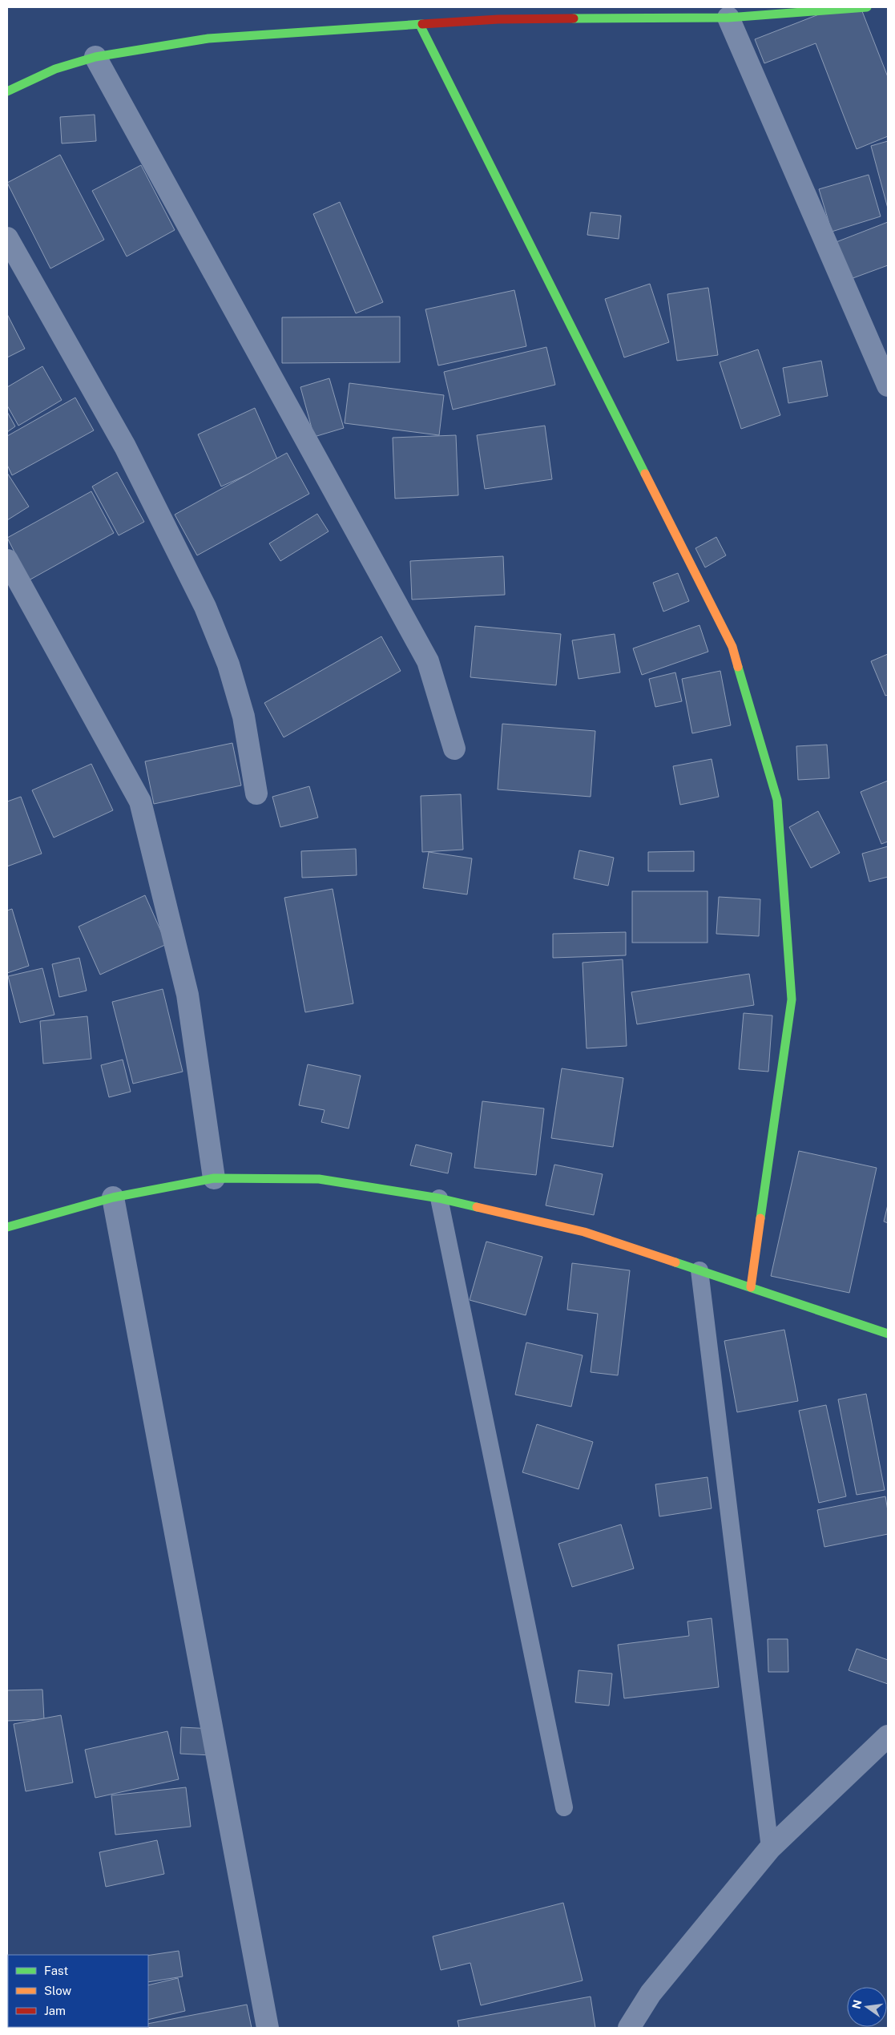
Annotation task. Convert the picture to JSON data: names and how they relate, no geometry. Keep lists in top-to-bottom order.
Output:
{
  "legend": ["Fast", "Slow", "Jam"],
  "north": "left"
}
